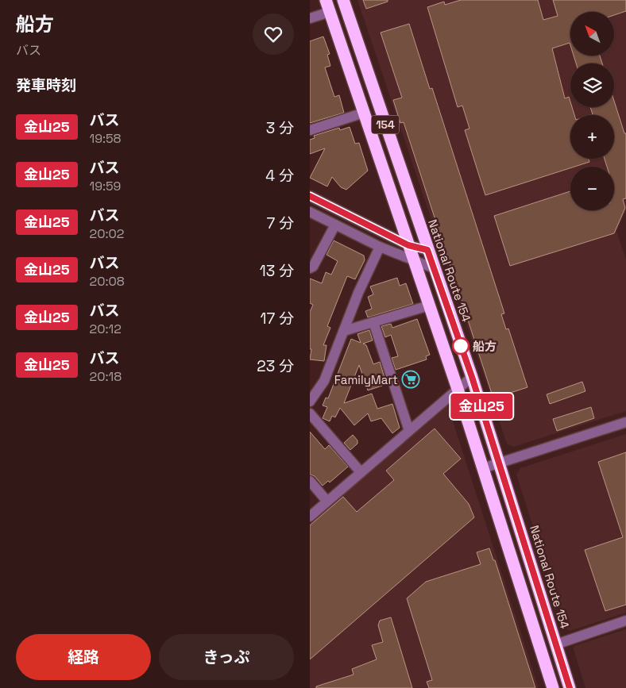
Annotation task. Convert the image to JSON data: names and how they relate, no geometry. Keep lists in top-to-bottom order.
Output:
{
  "streets": {
    "highway": ["154", "National Route 154"]
  },
  "places": {
    "other": ["船方"],
    "supermarket": ["FamilyMart"]
  },
  "lines": ["bus line 金山25"],
  "north": "top left",
  "page": {
    "heading": [
      ["船方", "バス"],
      "発車時刻"
    ],
    "on_map": "金山25",
    "map_buttons": ["+", "−"],
    "list": [
      {
        "mark": "金山25",
        "name": "バス",
        "note": "19:58",
        "value": "3 分"
      },
      {
        "mark": "金山25",
        "name": "バス",
        "note": "19:59",
        "value": "4 分"
      },
      {
        "mark": "金山25",
        "name": "バス",
        "note": "20:02",
        "value": "7 分"
      },
      {
        "mark": "金山25",
        "name": "バス",
        "note": "20:08",
        "value": "13 分"
      },
      {
        "mark": "金山25",
        "name": "バス",
        "note": "20:12",
        "value": "17 分"
      },
      {
        "mark": "金山25",
        "name": "バス",
        "note": "20:18",
        "value": "23 分"
      }
    ],
    "buttons": ["経路", "きっぷ"]
  }
}
